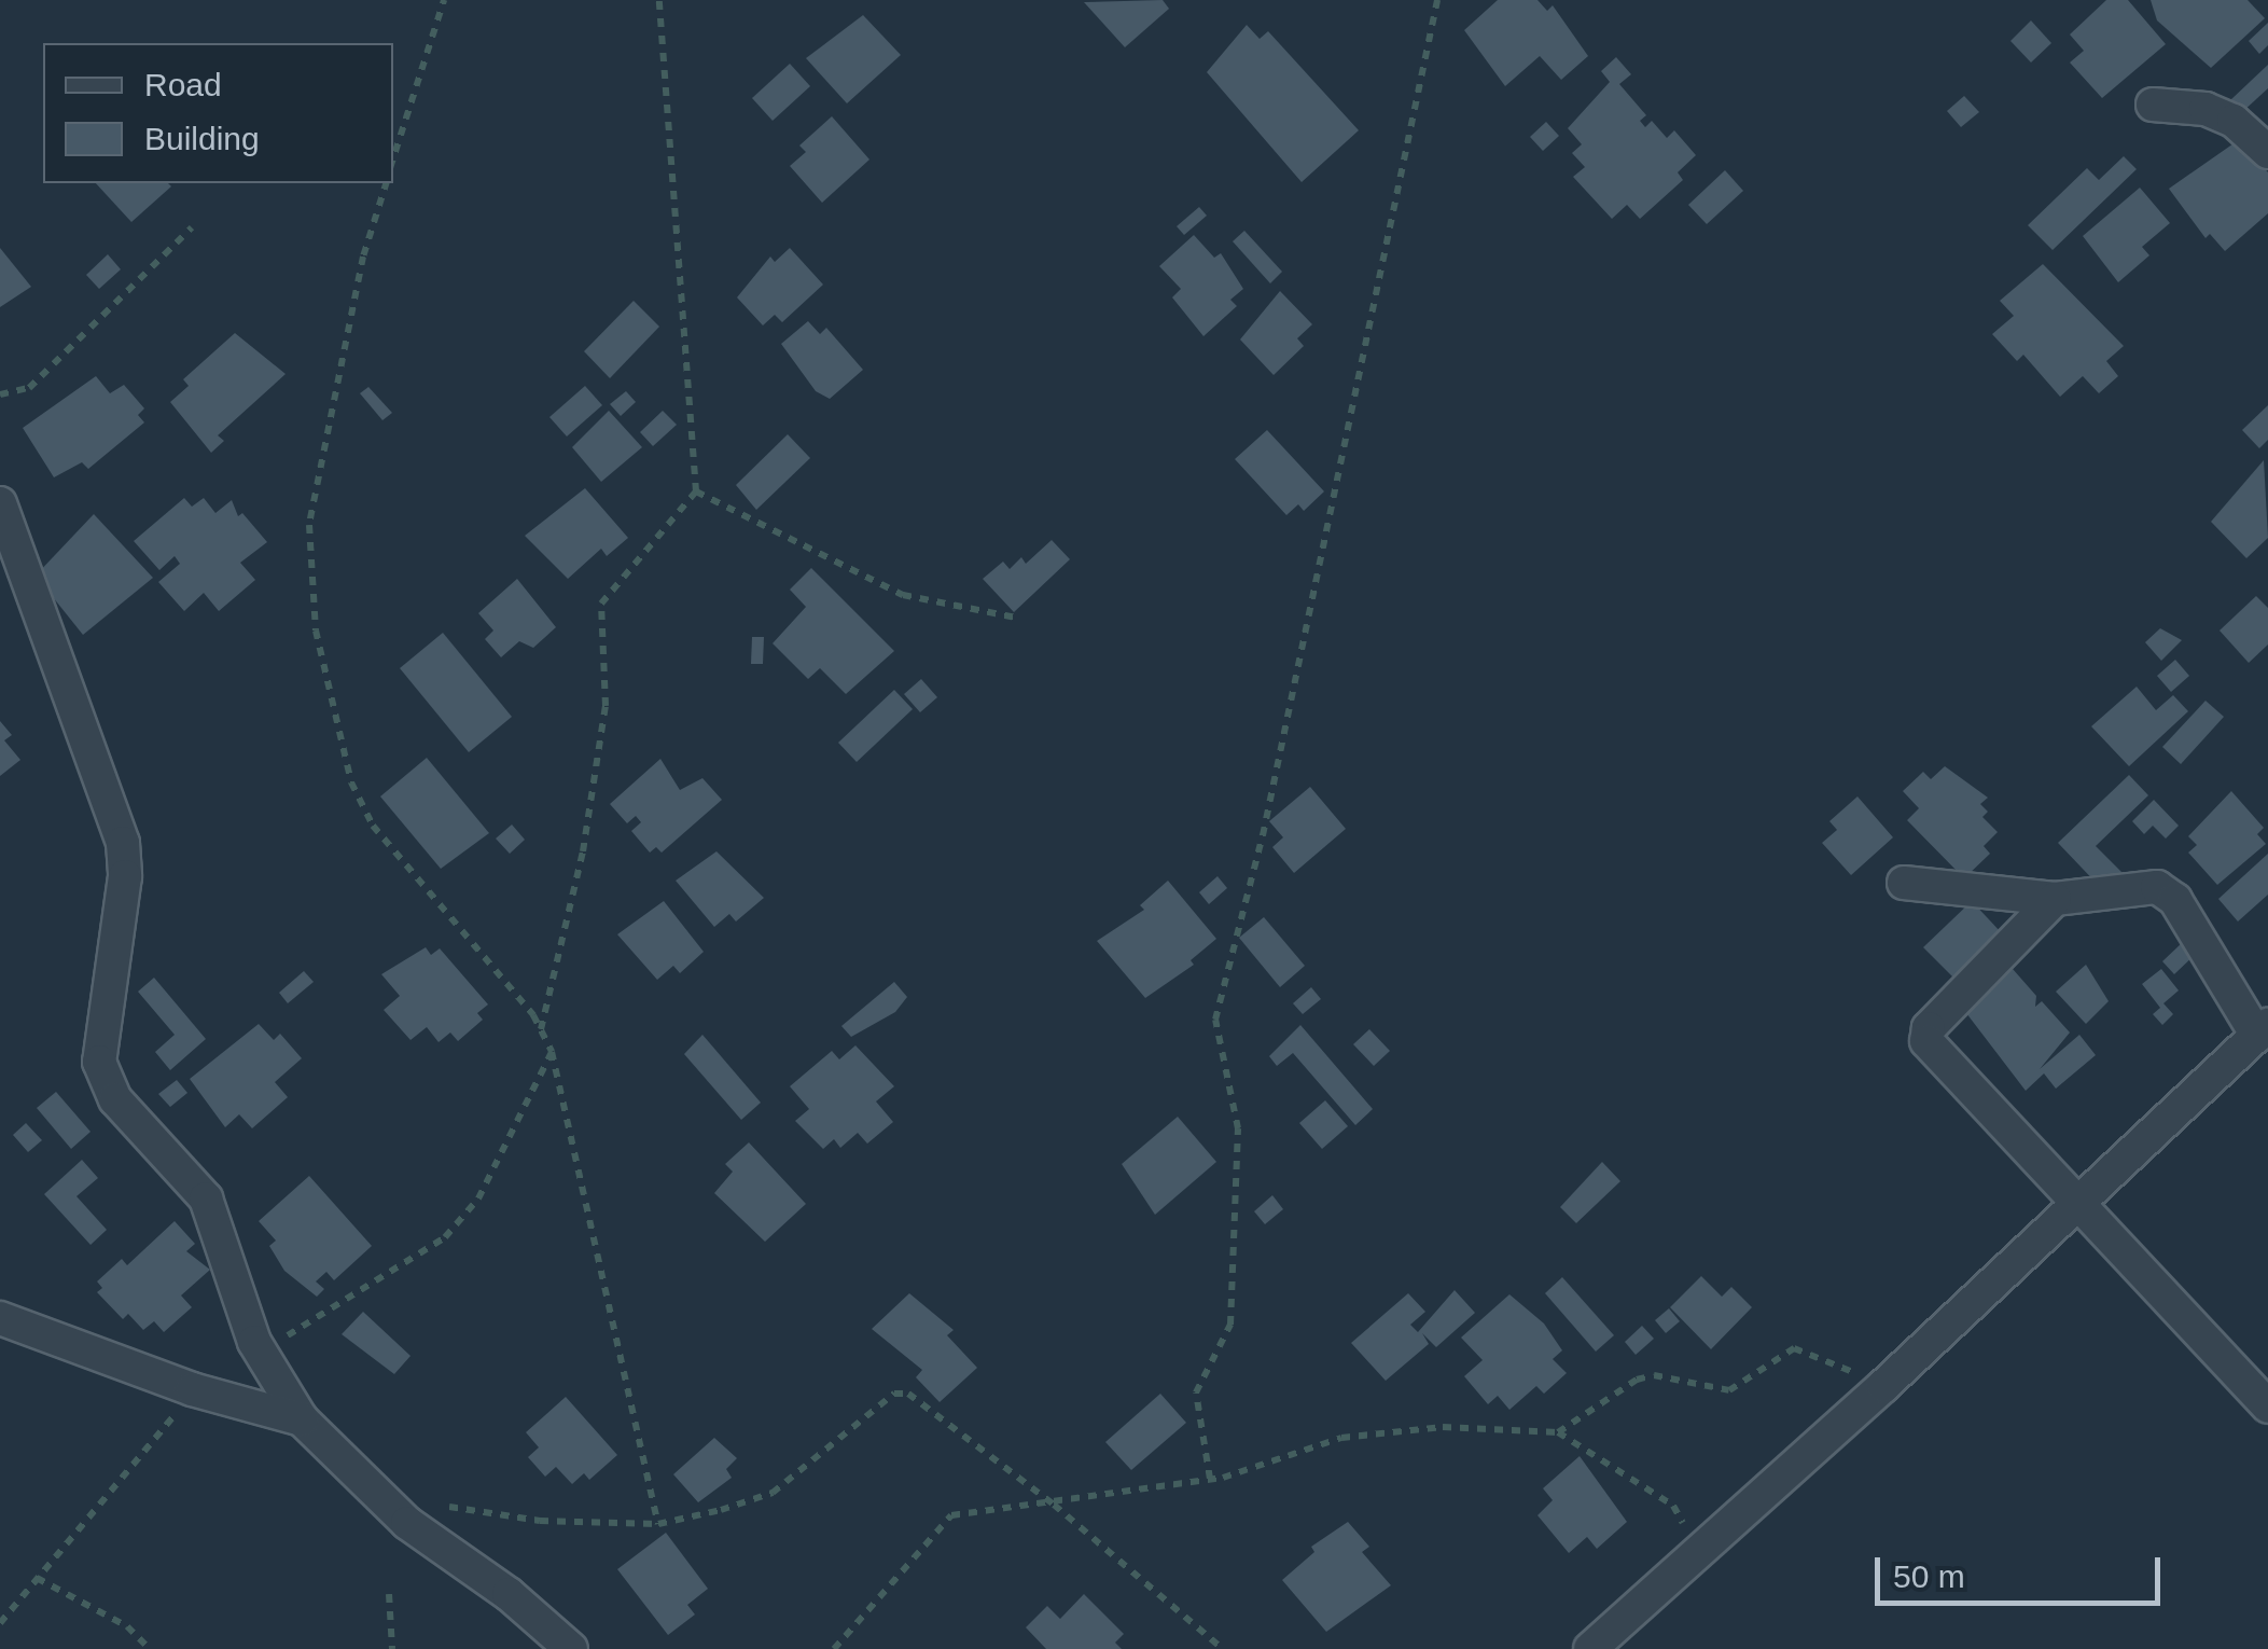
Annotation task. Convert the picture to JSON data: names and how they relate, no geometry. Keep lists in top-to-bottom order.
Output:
{
  "legend": ["Road", "Building"],
  "scale_bar": "50 m"
}
